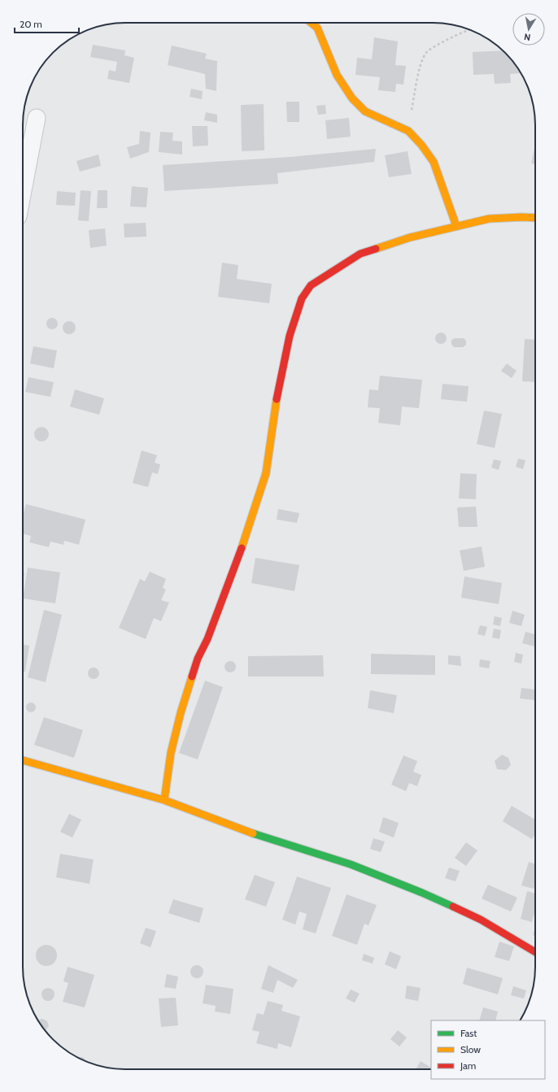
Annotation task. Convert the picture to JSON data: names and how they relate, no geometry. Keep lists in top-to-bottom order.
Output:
{
  "legend": ["Fast", "Slow", "Jam"],
  "scale_bar": "20 m",
  "north": "bottom"
}
